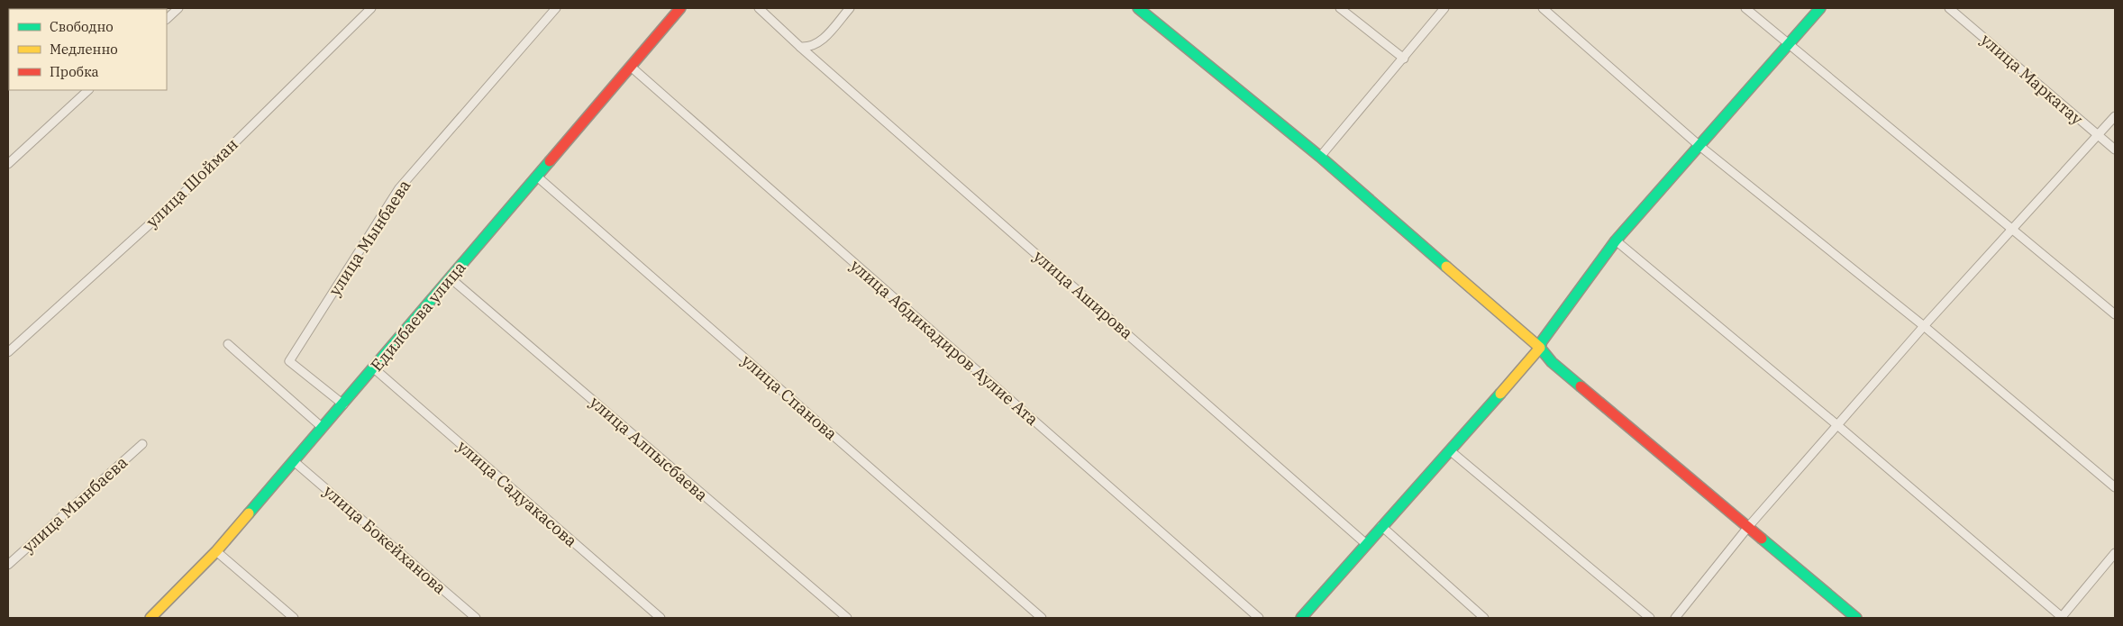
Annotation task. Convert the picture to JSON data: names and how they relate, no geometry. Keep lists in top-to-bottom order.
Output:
{
  "streets": {
    "street": [
      "улица Маркатау",
      "улица Шойман",
      "улица Мынбаева",
      "улица Аширова",
      "Едилбаева улица",
      "улица Абдикадиров Аулие Ата",
      "улица Спанова",
      "улица Алпысбаева",
      "улица Садуакасова",
      "улица Бокейханова"
    ]
  },
  "crossings": [
    ["улица Мынбаева", "Едилбаева улица"],
    ["Едилбаева улица", "улица Абдикадиров Аулие Ата"],
    ["Едилбаева улица", "улица Спанова"],
    ["Едилбаева улица", "улица Алпысбаева"],
    ["Едилбаева улица", "улица Садуакасова"],
    ["Едилбаева улица", "улица Бокейханова"]
  ],
  "legend": ["Свободно", "Медленно", "Пробка"]
}
